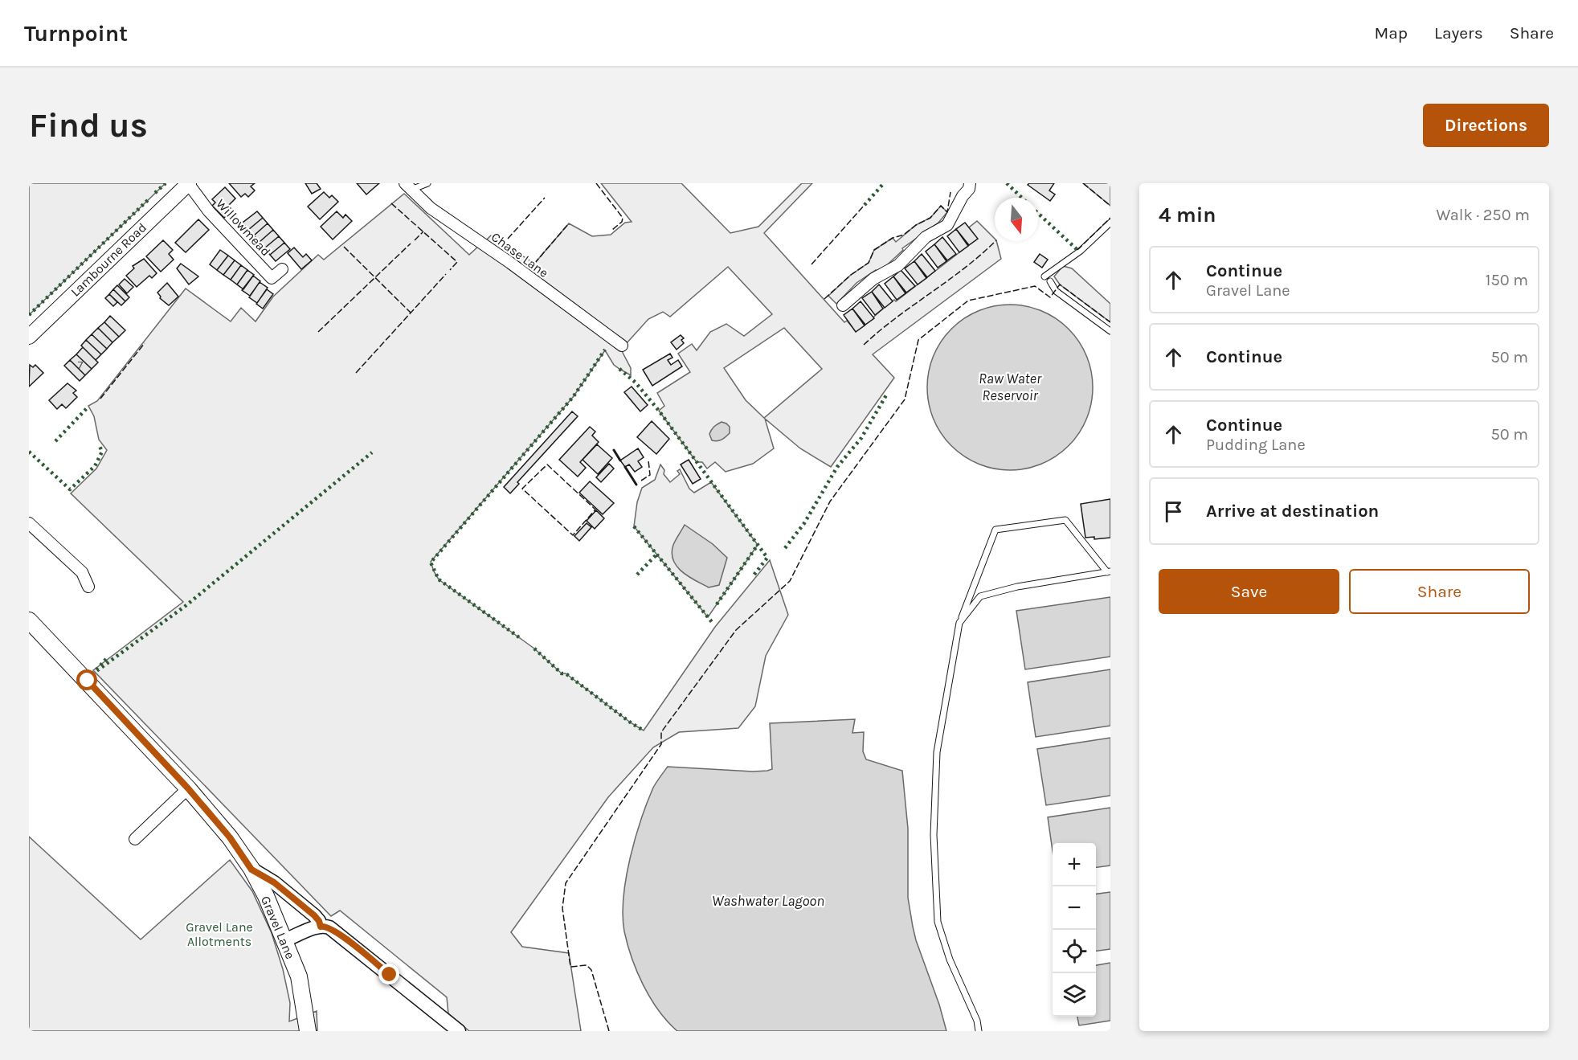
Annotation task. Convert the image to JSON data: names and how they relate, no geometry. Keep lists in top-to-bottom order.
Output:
{
  "streets": {
    "main road": ["Lambourne Road", "Gravel Lane"],
    "street": ["Willowmead", "Chase Lane"]
  },
  "crossings": [
    ["Willowmead", "Lambourne Road"]
  ],
  "water": ["Raw Water Reservoir", "Washwater Lagoon"],
  "parks": ["Gravel Lane Allotments"],
  "house_numbers": ["7"],
  "north": "bottom",
  "page": {
    "header": "Turnpoint",
    "nav": ["Map", "Layers", "Share"],
    "buttons": [
      "Directions",
      ["Save", "Share"]
    ],
    "title": "Find us",
    "heading": ["4 min", "Walk · 250 m"],
    "list": [
      ["Continue", "Gravel Lane", "150 m"],
      ["Continue", "50 m"],
      ["Continue", "Pudding Lane", "50 m"],
      "Arrive at destination"
    ],
    "map_buttons": ["+", "−"]
  }
}
